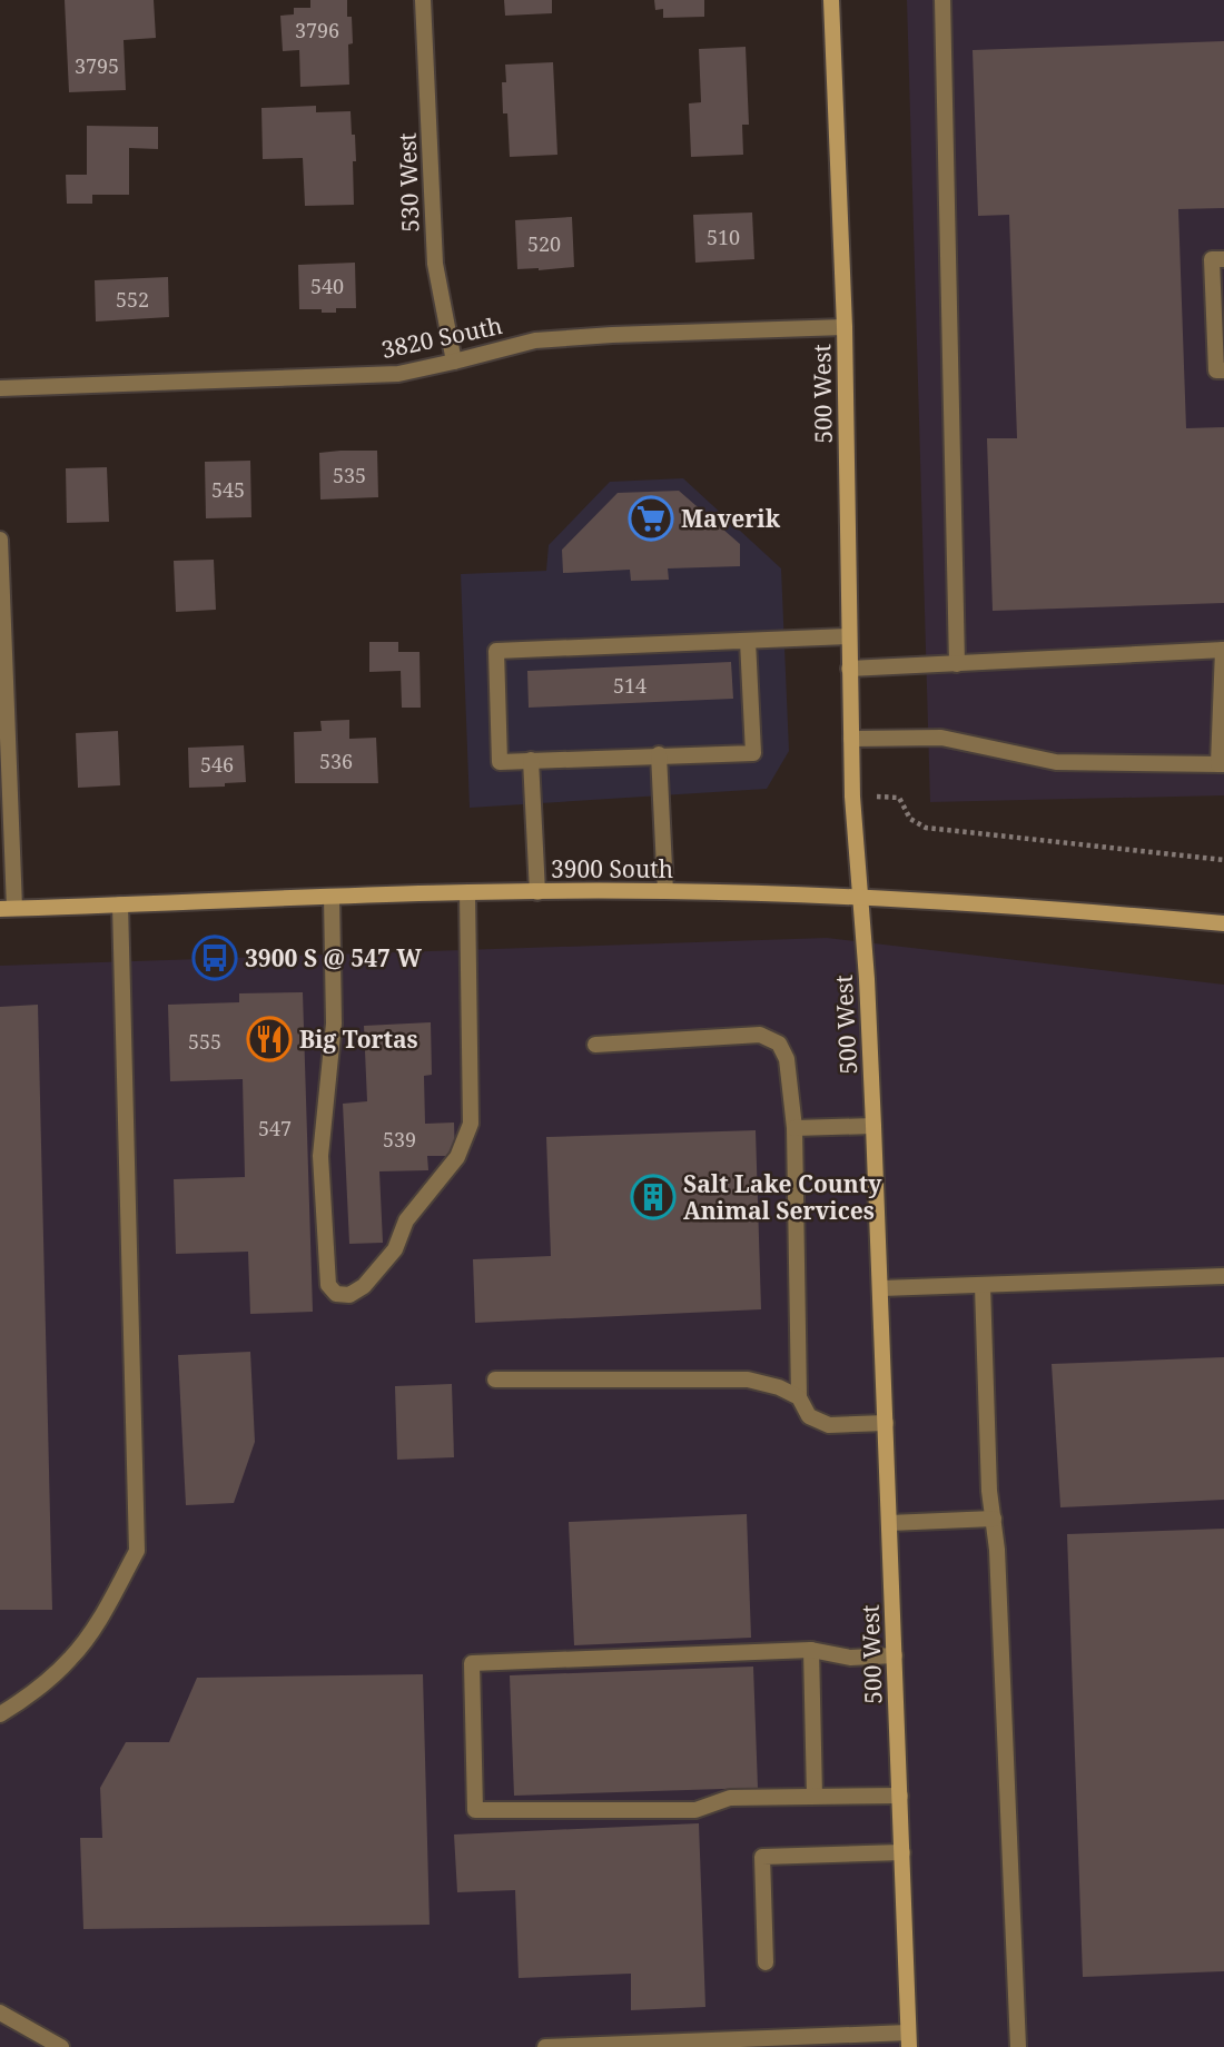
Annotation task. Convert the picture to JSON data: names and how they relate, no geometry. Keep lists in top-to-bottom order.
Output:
{
  "streets": {
    "main road": ["500 West", "3900 South"],
    "street": ["530 West", "3820 South"]
  },
  "crossings": [
    ["530 West", "3820 South"],
    ["3820 South", "500 West"],
    ["500 West", "3900 South"]
  ],
  "places": {
    "supermarket": ["Maverik"],
    "bus stop": ["3900 S @ 547 W"],
    "restaurant": ["Big Tortas"],
    "building": ["Salt Lake County Animal Services"]
  },
  "house_numbers": [
    "3796",
    "3795",
    "510",
    "520",
    "540",
    "552",
    "535",
    "545",
    "514",
    "536",
    "546",
    "555",
    "547",
    "539"
  ]
}
